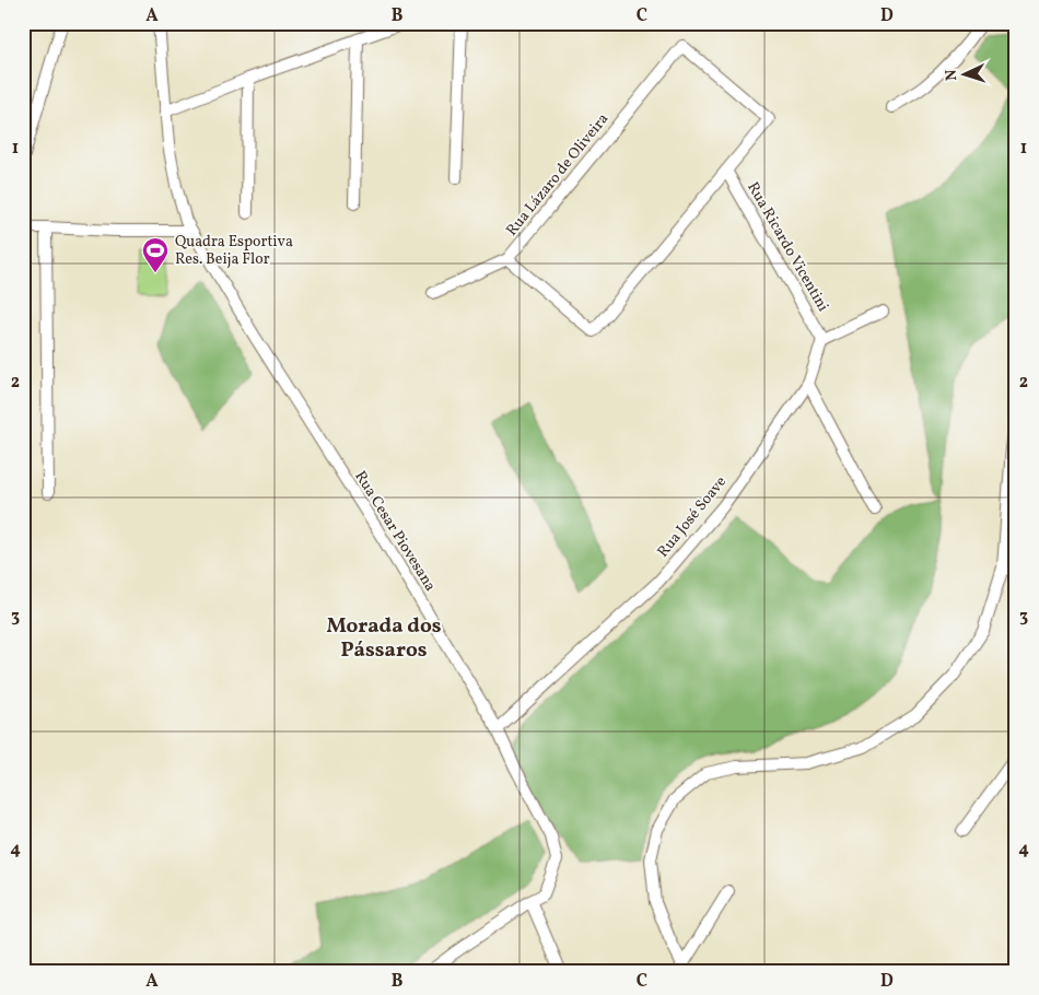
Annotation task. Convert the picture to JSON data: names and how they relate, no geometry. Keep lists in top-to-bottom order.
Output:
{
  "streets": {
    "street": [
      "Rua Lázaro de Oliveira",
      "Rua Ricardo Vicentini",
      "Rua José Soave",
      "Rua Cesar Piovesana"
    ]
  },
  "crossings": [
    ["Rua Lázaro de Oliveira", "Rua Ricardo Vicentini"],
    ["Rua Ricardo Vicentini", "Rua José Soave"],
    ["Rua José Soave", "Rua Cesar Piovesana"]
  ],
  "districts": ["Morada dos Pássaros"],
  "places": {
    "sports": ["Quadra Esportiva Res. Beija Flor"]
  },
  "north": "left",
  "grid": {
    "columns": [
      "A",
      "B",
      "C",
      "D"
    ],
    "rows": [
      "1",
      "2",
      "3",
      "4"
    ]
  }
}
